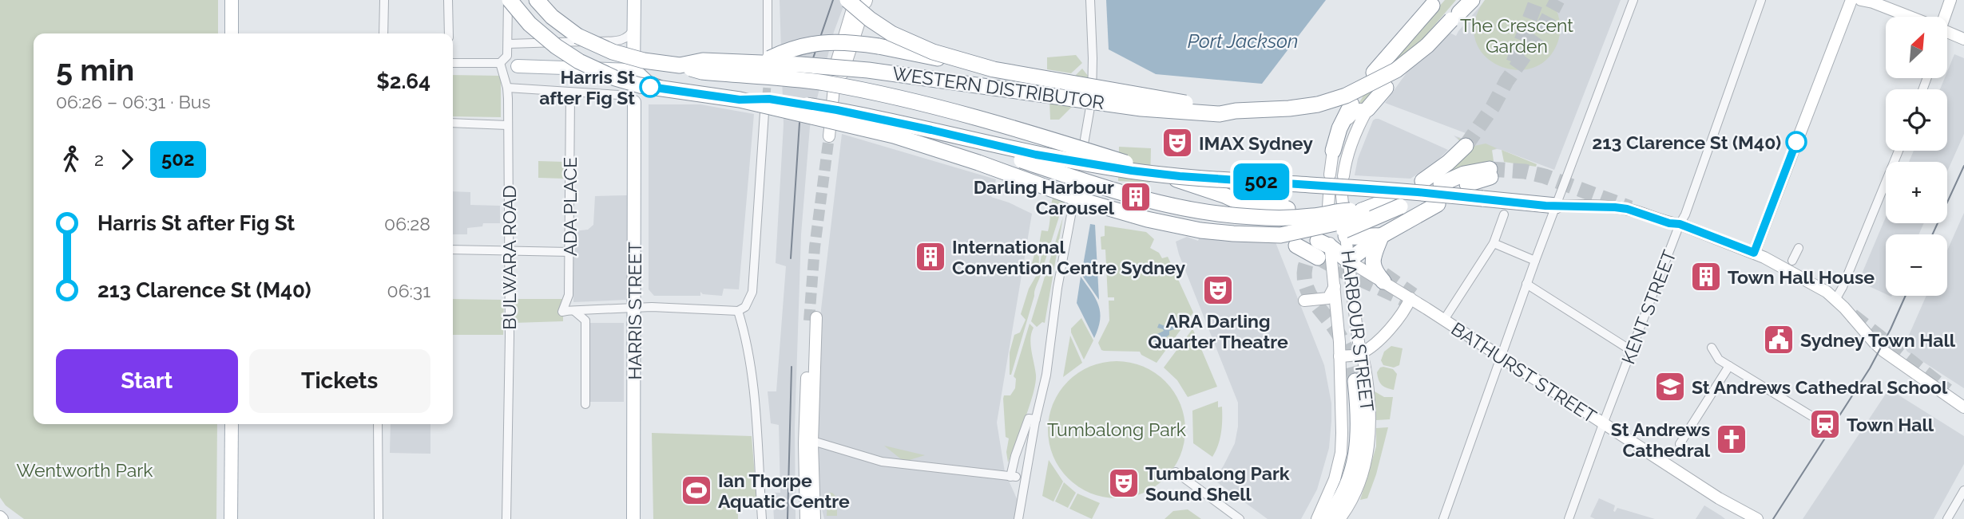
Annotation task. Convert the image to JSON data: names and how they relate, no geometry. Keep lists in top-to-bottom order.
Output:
{
  "streets": {
    "highway": ["WESTERN DISTRIBUTOR"],
    "main road": ["HARRIS STREET", "HARBOUR STREET", "BATHURST STREET"],
    "street": ["ADA PLACE", "BULWARA ROAD", "KENT STREET"]
  },
  "crossings": [
    ["KENT STREET", "BATHURST STREET"],
    ["HARBOUR STREET", "BATHURST STREET"]
  ],
  "water": ["Port Jackson"],
  "parks": ["The Crescent Garden", "Tumbalong Park", "Wentworth Park"],
  "places": {
    "other": ["Harris St after Fig St", "213 Clarence St (M40)"],
    "theatre": ["IMAX Sydney", "ARA Darling Quarter Theatre", "Tumbalong Park Sound Shell"],
    "building": ["Darling Harbour Carousel", "International Convention Centre Sydney", "Town Hall House"],
    "public building": ["Sydney Town Hall"],
    "school or university": ["St Andrews Cathedral School"],
    "station": ["Town Hall"],
    "church": ["St Andrews Cathedral"],
    "sports": ["Ian Thorpe Aquatic Centre"]
  },
  "lines": ["bus line 502"],
  "north": "top right",
  "page": {
    "on_map": "502",
    "map_buttons": ["+", "−"],
    "heading": ["5 min", "06:26 – 06:31 · Bus", "$2.64"],
    "legs": ["2", "502"],
    "list": [
      {
        "name": "Harris St after Fig St",
        "value": "06:28"
      },
      {
        "name": "213 Clarence St (M40)",
        "value": "06:31"
      }
    ],
    "buttons": ["Start", "Tickets"]
  }
}
